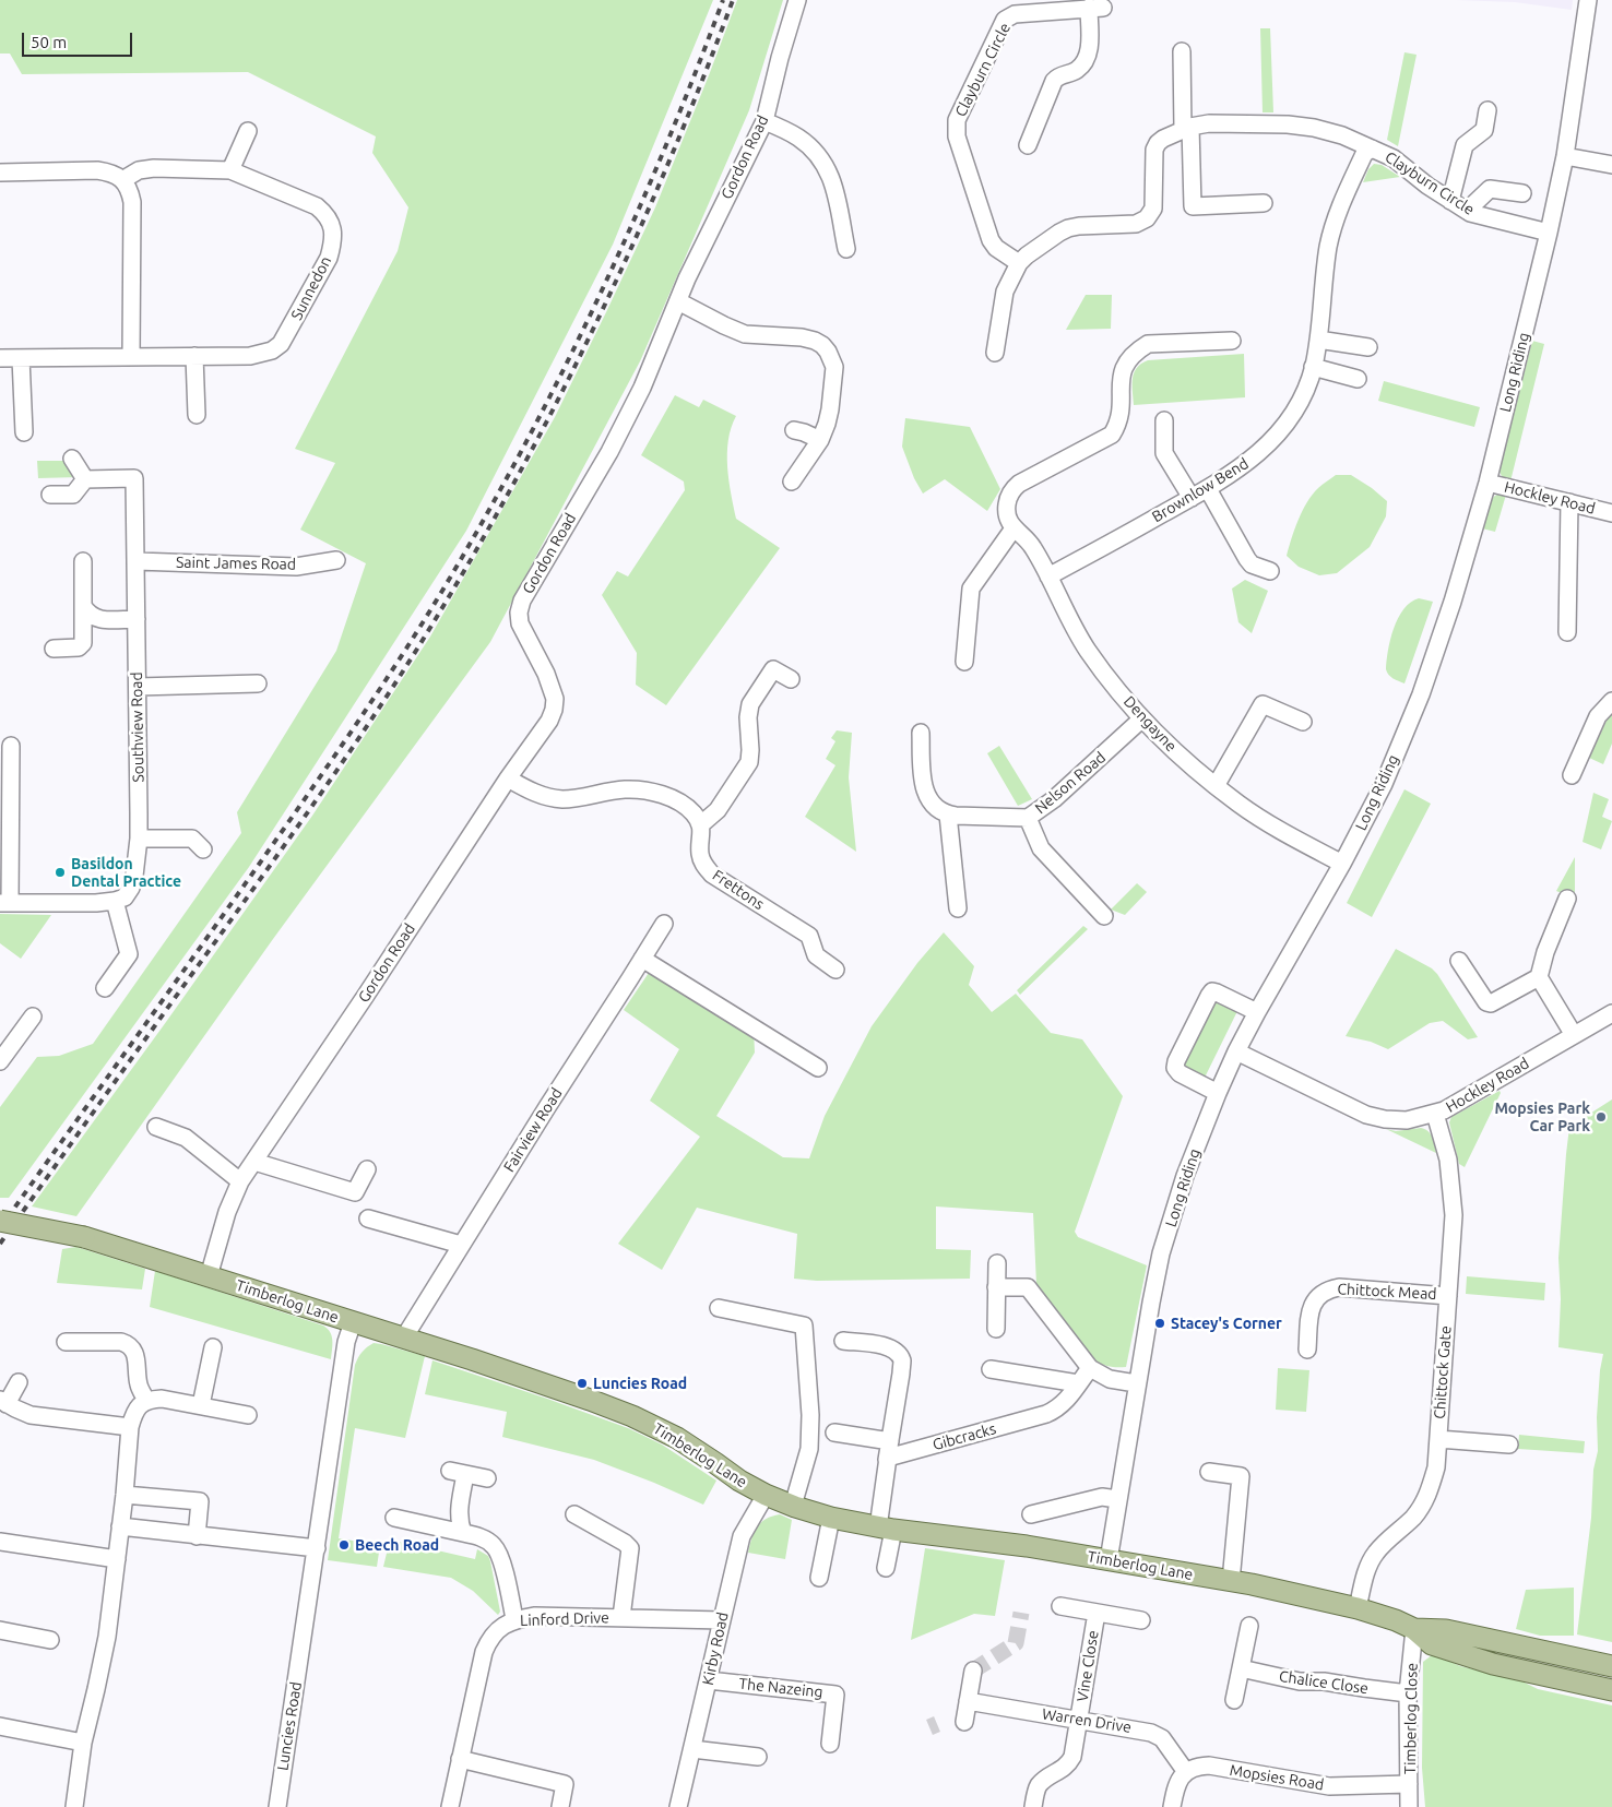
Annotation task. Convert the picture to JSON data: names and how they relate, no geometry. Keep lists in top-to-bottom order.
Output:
{
  "streets": {
    "main road": ["Timberlog Lane"],
    "street": [
      "Clayburn Circle",
      "Gordon Road",
      "Sunnedon",
      "Long Riding",
      "Brownlow Bend",
      "Hockley Road",
      "Saint James Road",
      "Dengayne",
      "Southview Road",
      "Nelson Road",
      "Frettons",
      "Fairview Road",
      "Chittock Mead",
      "Chittock Gate",
      "Gibcracks",
      "Linford Drive",
      "Kirby Road",
      "Vine Close",
      "Chalice Close",
      "The Nazeing",
      "Timberlog Close",
      "Warren Drive",
      "Luncies Road",
      "Mopsies Road"
    ]
  },
  "crossings": [
    ["Clayburn Circle", "Long Riding"],
    ["Clayburn Circle", "Brownlow Bend"],
    ["Gordon Road", "Timberlog Lane"],
    ["Long Riding", "Hockley Road"],
    ["Long Riding", "Dengayne"],
    ["Long Riding", "Timberlog Lane"],
    ["Brownlow Bend", "Dengayne"],
    ["Hockley Road", "Chittock Gate"],
    ["Saint James Road", "Southview Road"],
    ["Dengayne", "Nelson Road"],
    ["Fairview Road", "Timberlog Lane"],
    ["Chittock Mead", "Chittock Gate"],
    ["Timberlog Lane", "Chittock Gate"],
    ["Timberlog Lane", "Kirby Road"],
    ["Timberlog Lane", "Timberlog Close"],
    ["Timberlog Lane", "Luncies Road"],
    ["Linford Drive", "Kirby Road"],
    ["Kirby Road", "The Nazeing"],
    ["Vine Close", "Warren Drive"],
    ["Chalice Close", "Timberlog Close"],
    ["Timberlog Close", "Mopsies Road"],
    ["Warren Drive", "Mopsies Road"]
  ],
  "places": [
    "Basildon Dental Practice",
    "Mopsies Park Car Park",
    "Stacey's Corner",
    "Luncies Road",
    "Beech Road"
  ],
  "scale_bar": "50 m"
}
